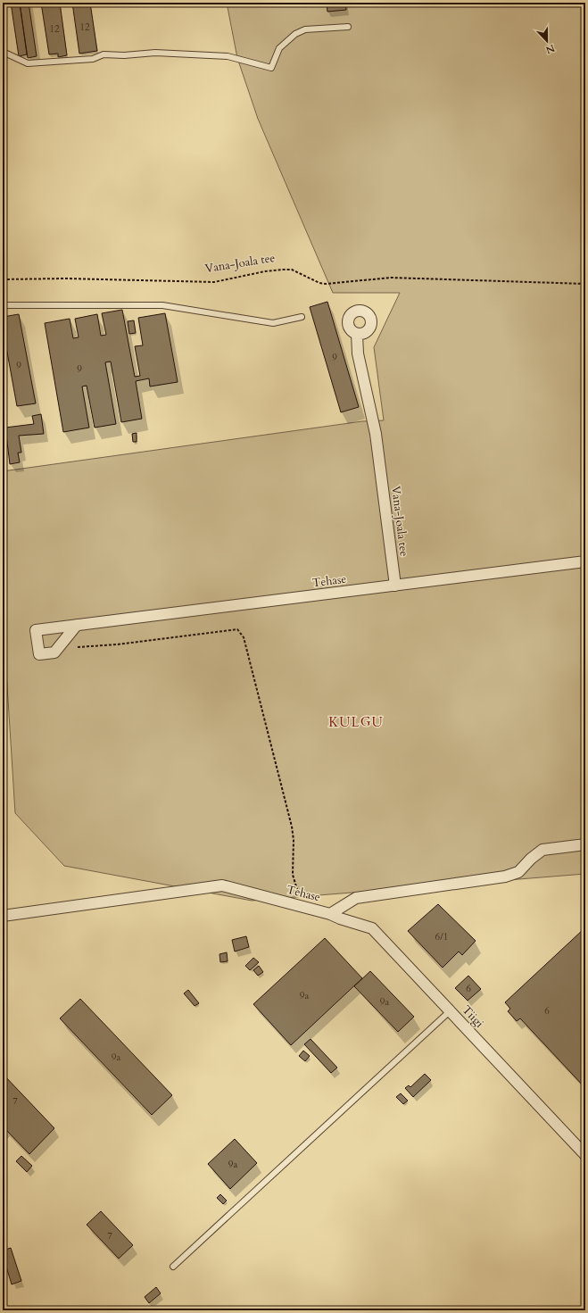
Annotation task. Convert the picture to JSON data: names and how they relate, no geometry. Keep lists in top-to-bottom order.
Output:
{
  "streets": {
    "street": ["Vana-Joala tee", "Tehase", "Tiigi"]
  },
  "crossings": [
    ["Vana-Joala tee", "Tehase"],
    ["Tehase", "Tiigi"]
  ],
  "districts": ["KULGU"],
  "house_numbers": [
    "12",
    "12",
    "9",
    "9",
    "9",
    "6/1",
    "6",
    "9a",
    "9a",
    "6",
    "9a",
    "7",
    "9a",
    "7"
  ],
  "north": "bottom"
}
